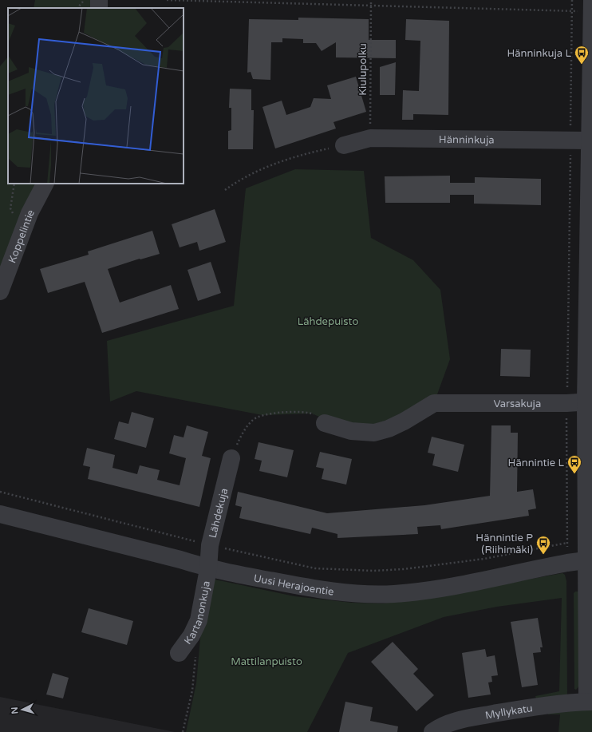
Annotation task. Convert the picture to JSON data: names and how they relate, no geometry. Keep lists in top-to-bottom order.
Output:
{
  "streets": {
    "street": [
      "Hänninkuja",
      "Koppelintie",
      "Varsakuja",
      "Lähdekuja",
      "Uusi Herajoentie",
      "Kartanonkuja",
      "Myllykatu"
    ],
    "path": ["Kiulupolku"]
  },
  "crossings": [
    ["Kiulupolku", "Hänninkuja"],
    ["Hänninkuja", "Myllykatu"],
    ["Varsakuja", "Myllykatu"],
    ["Lähdekuja", "Uusi Herajoentie"],
    ["Lähdekuja", "Kartanonkuja"],
    ["Uusi Herajoentie", "Kartanonkuja"],
    ["Uusi Herajoentie", "Myllykatu"]
  ],
  "parks": ["Lähdepuisto", "Mattilanpuisto"],
  "places": {
    "bus stop": ["Hänninkuja L", "Hännintie L", "Hännintie P (Riihimäki)"]
  },
  "north": "left"
}
